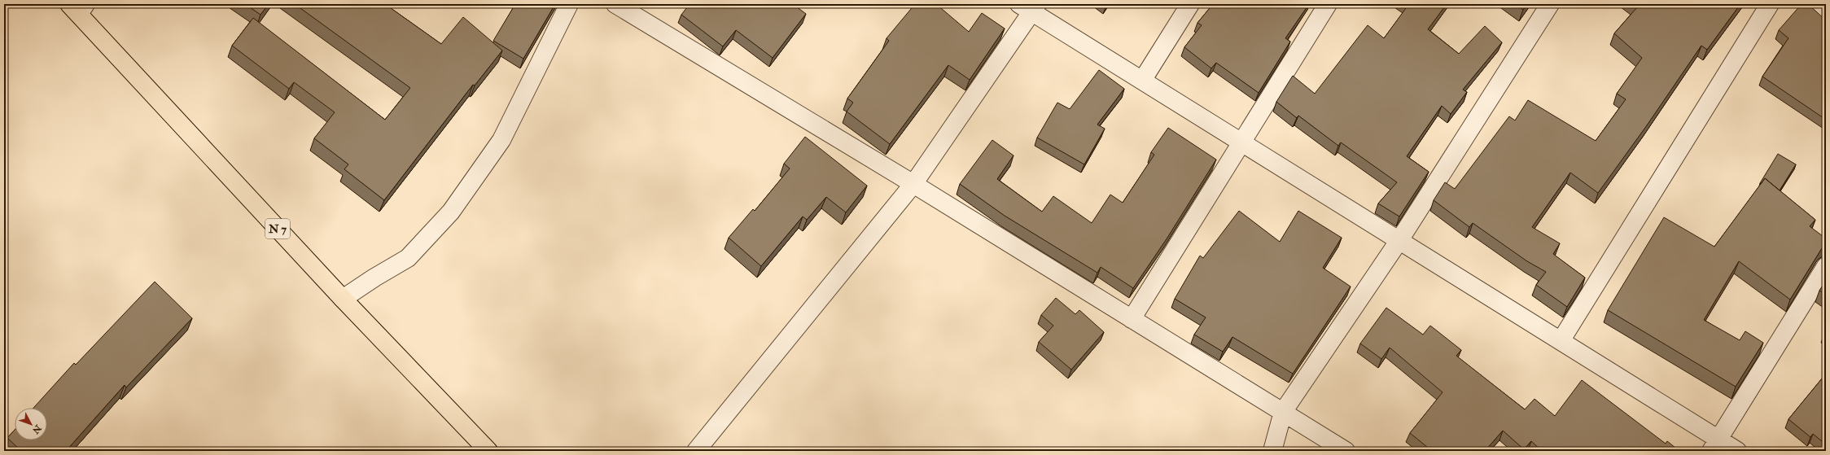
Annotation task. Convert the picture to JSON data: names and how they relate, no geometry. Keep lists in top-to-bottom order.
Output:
{
  "streets": {
    "highway": ["N 7"]
  },
  "north": "bottom right"
}
